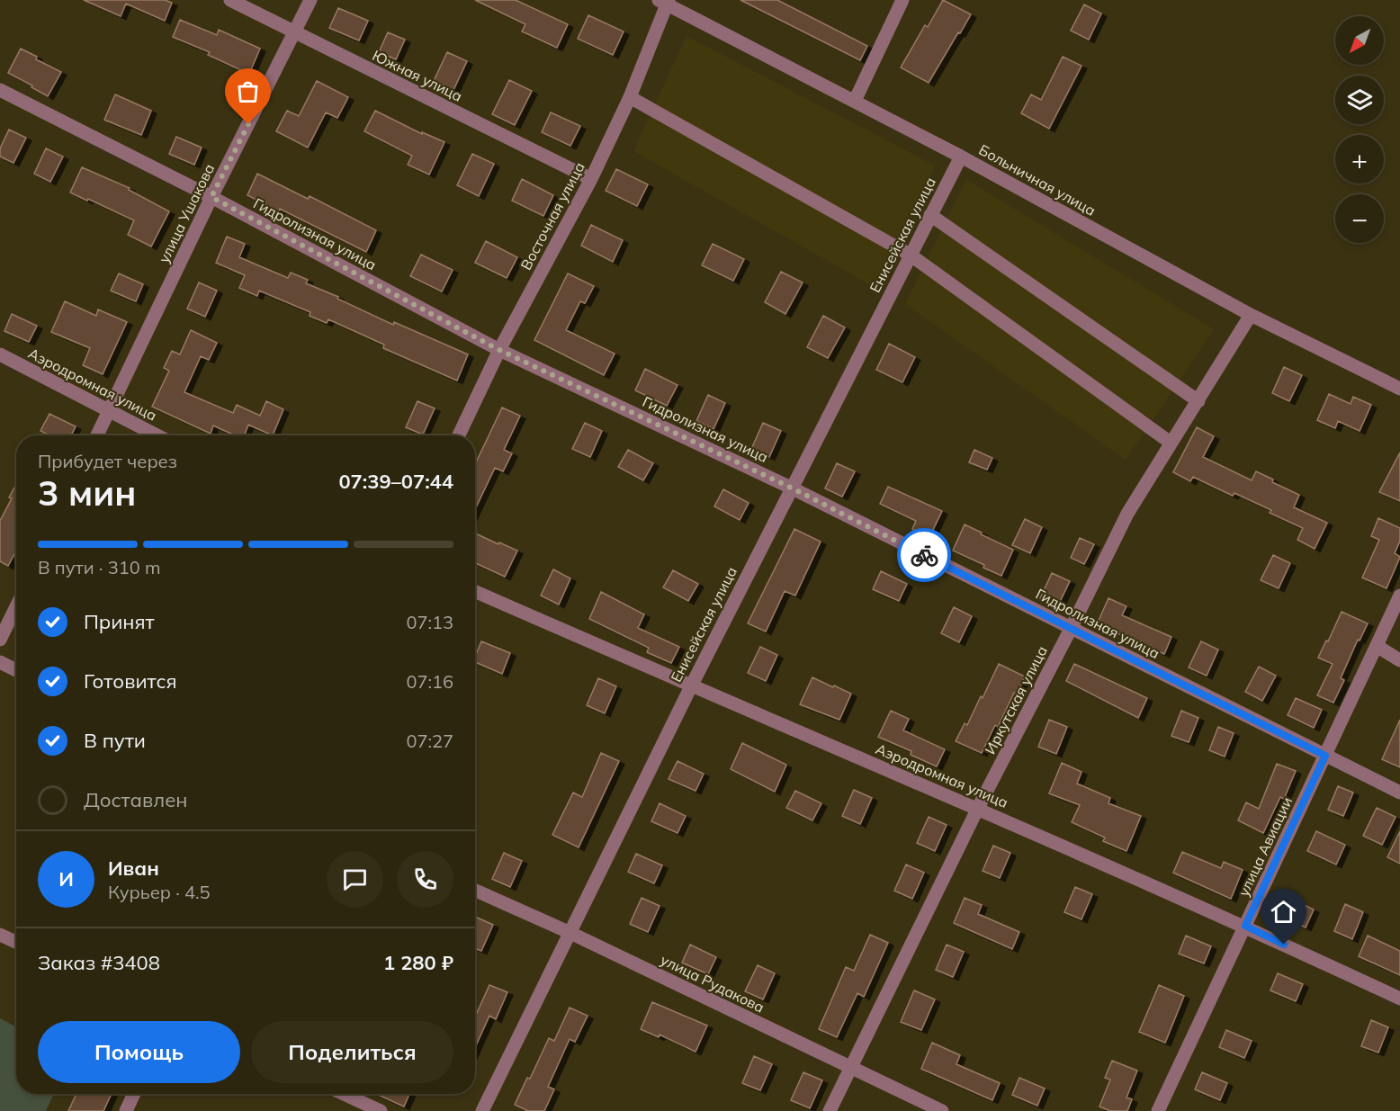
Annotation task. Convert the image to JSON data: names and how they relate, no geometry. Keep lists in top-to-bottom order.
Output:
{
  "streets": {
    "street": [
      "Южная улица",
      "Больничная улица",
      "улица Ушакова",
      "Восточная улица",
      "Гидролизная улица",
      "Енисейская улица",
      "Аэродромная улица",
      "Иркутская улица",
      "улица Авиации",
      "улица Рудакова"
    ]
  },
  "crossings": [
    ["Южная улица", "улица Ушакова"],
    ["Южная улица", "Восточная улица"],
    ["Больничная улица", "Восточная улица"],
    ["Больничная улица", "Енисейская улица"],
    ["Больничная улица", "Иркутская улица"],
    ["улица Ушакова", "Гидролизная улица"],
    ["улица Ушакова", "Аэродромная улица"],
    ["Восточная улица", "Гидролизная улица"],
    ["Гидролизная улица", "Енисейская улица"],
    ["Гидролизная улица", "Иркутская улица"],
    ["Гидролизная улица", "улица Авиации"],
    ["Енисейская улица", "Аэродромная улица"],
    ["Енисейская улица", "улица Рудакова"],
    ["Аэродромная улица", "Иркутская улица"],
    ["Аэродромная улица", "улица Авиации"],
    ["Иркутская улица", "улица Рудакова"]
  ],
  "north": "bottom left",
  "page": {
    "map_buttons": ["+", "−"],
    "heading": ["3 мин", "Прибудет через", "07:39–07:44"],
    "panel": [
      "Иван",
      "Курьер · 4.5",
      "Заказ #3408",
      "1 280 ₽"
    ],
    "bar": "В пути · 310 m",
    "list": [
      ["Принят", "07:13"],
      ["Готовится", "07:16"],
      ["В пути", "07:27"],
      "Доставлен"
    ],
    "round": "И",
    "buttons": ["Помощь", "Поделиться"]
  }
}
